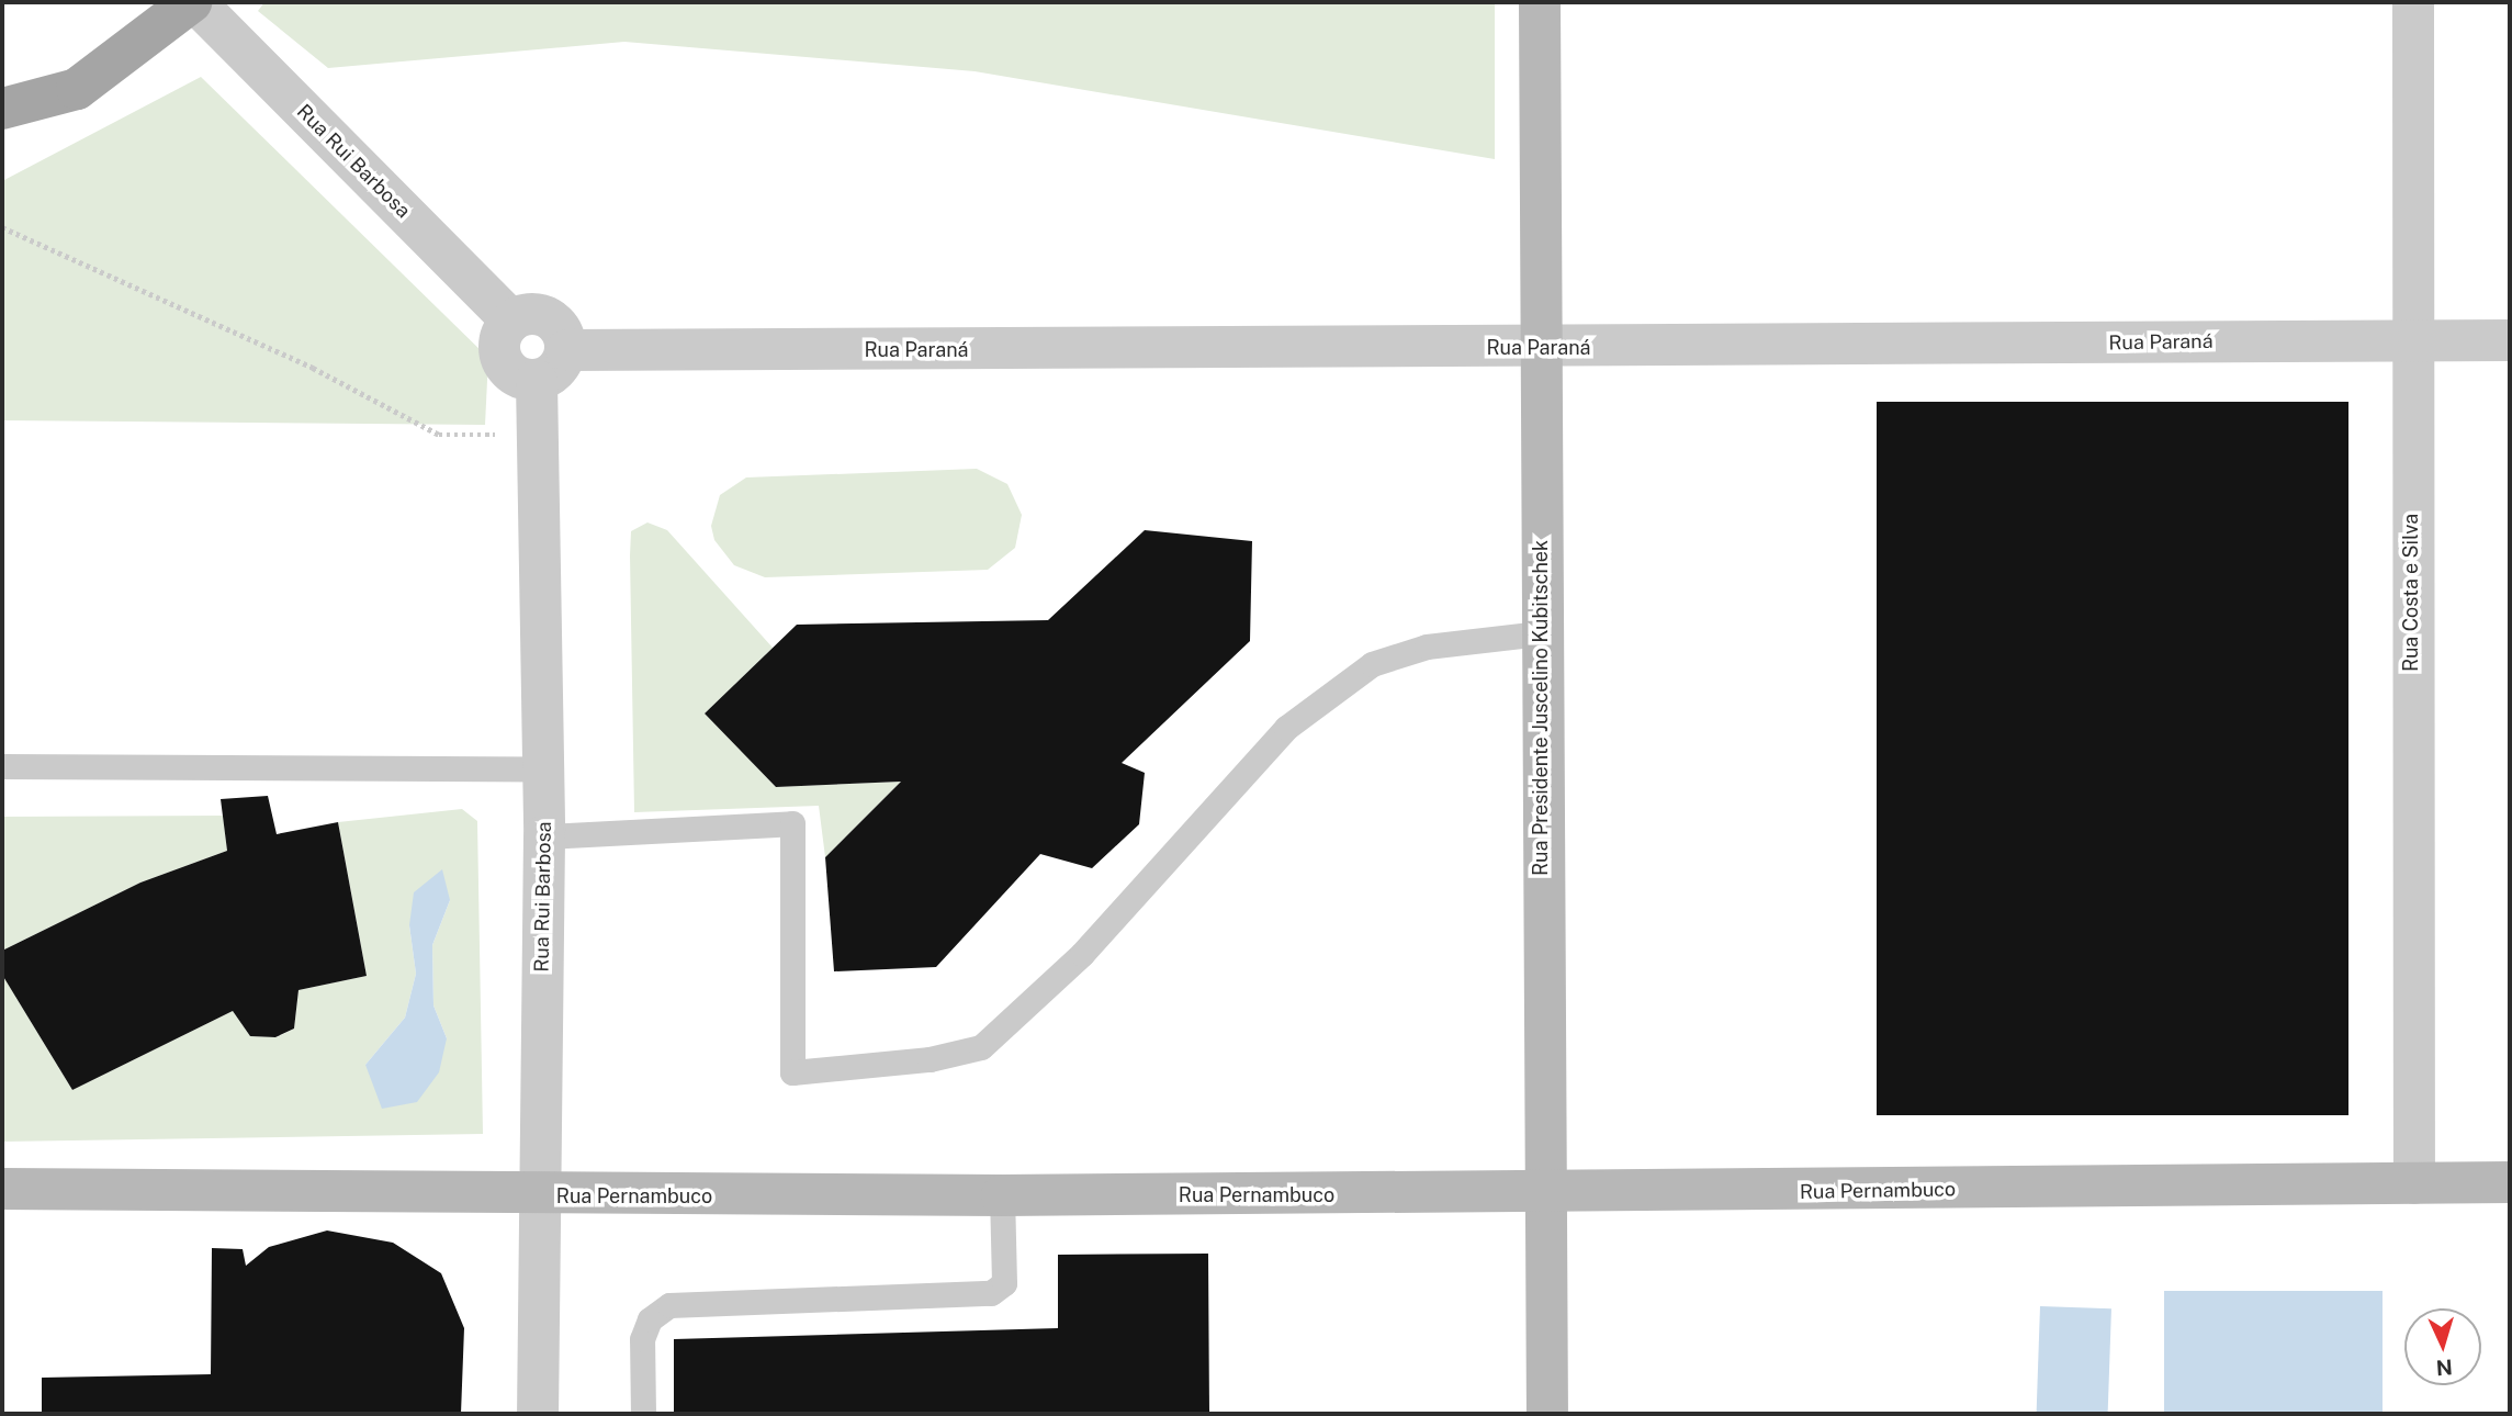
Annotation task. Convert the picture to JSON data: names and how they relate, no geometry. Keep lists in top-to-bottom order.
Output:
{
  "streets": {
    "street": [
      "Rua Rui Barbosa",
      "Rua Paraná",
      "Rua Costa e Silva",
      "Rua Presidente Juscelino Kubitschek",
      "Rua Pernambuco"
    ]
  },
  "crossings": [
    ["Rua Rui Barbosa", "Rua Paraná"],
    ["Rua Rui Barbosa", "Rua Pernambuco"],
    ["Rua Paraná", "Rua Costa e Silva"],
    ["Rua Paraná", "Rua Presidente Juscelino Kubitschek"],
    ["Rua Costa e Silva", "Rua Pernambuco"],
    ["Rua Presidente Juscelino Kubitschek", "Rua Pernambuco"]
  ],
  "north": "bottom"
}
